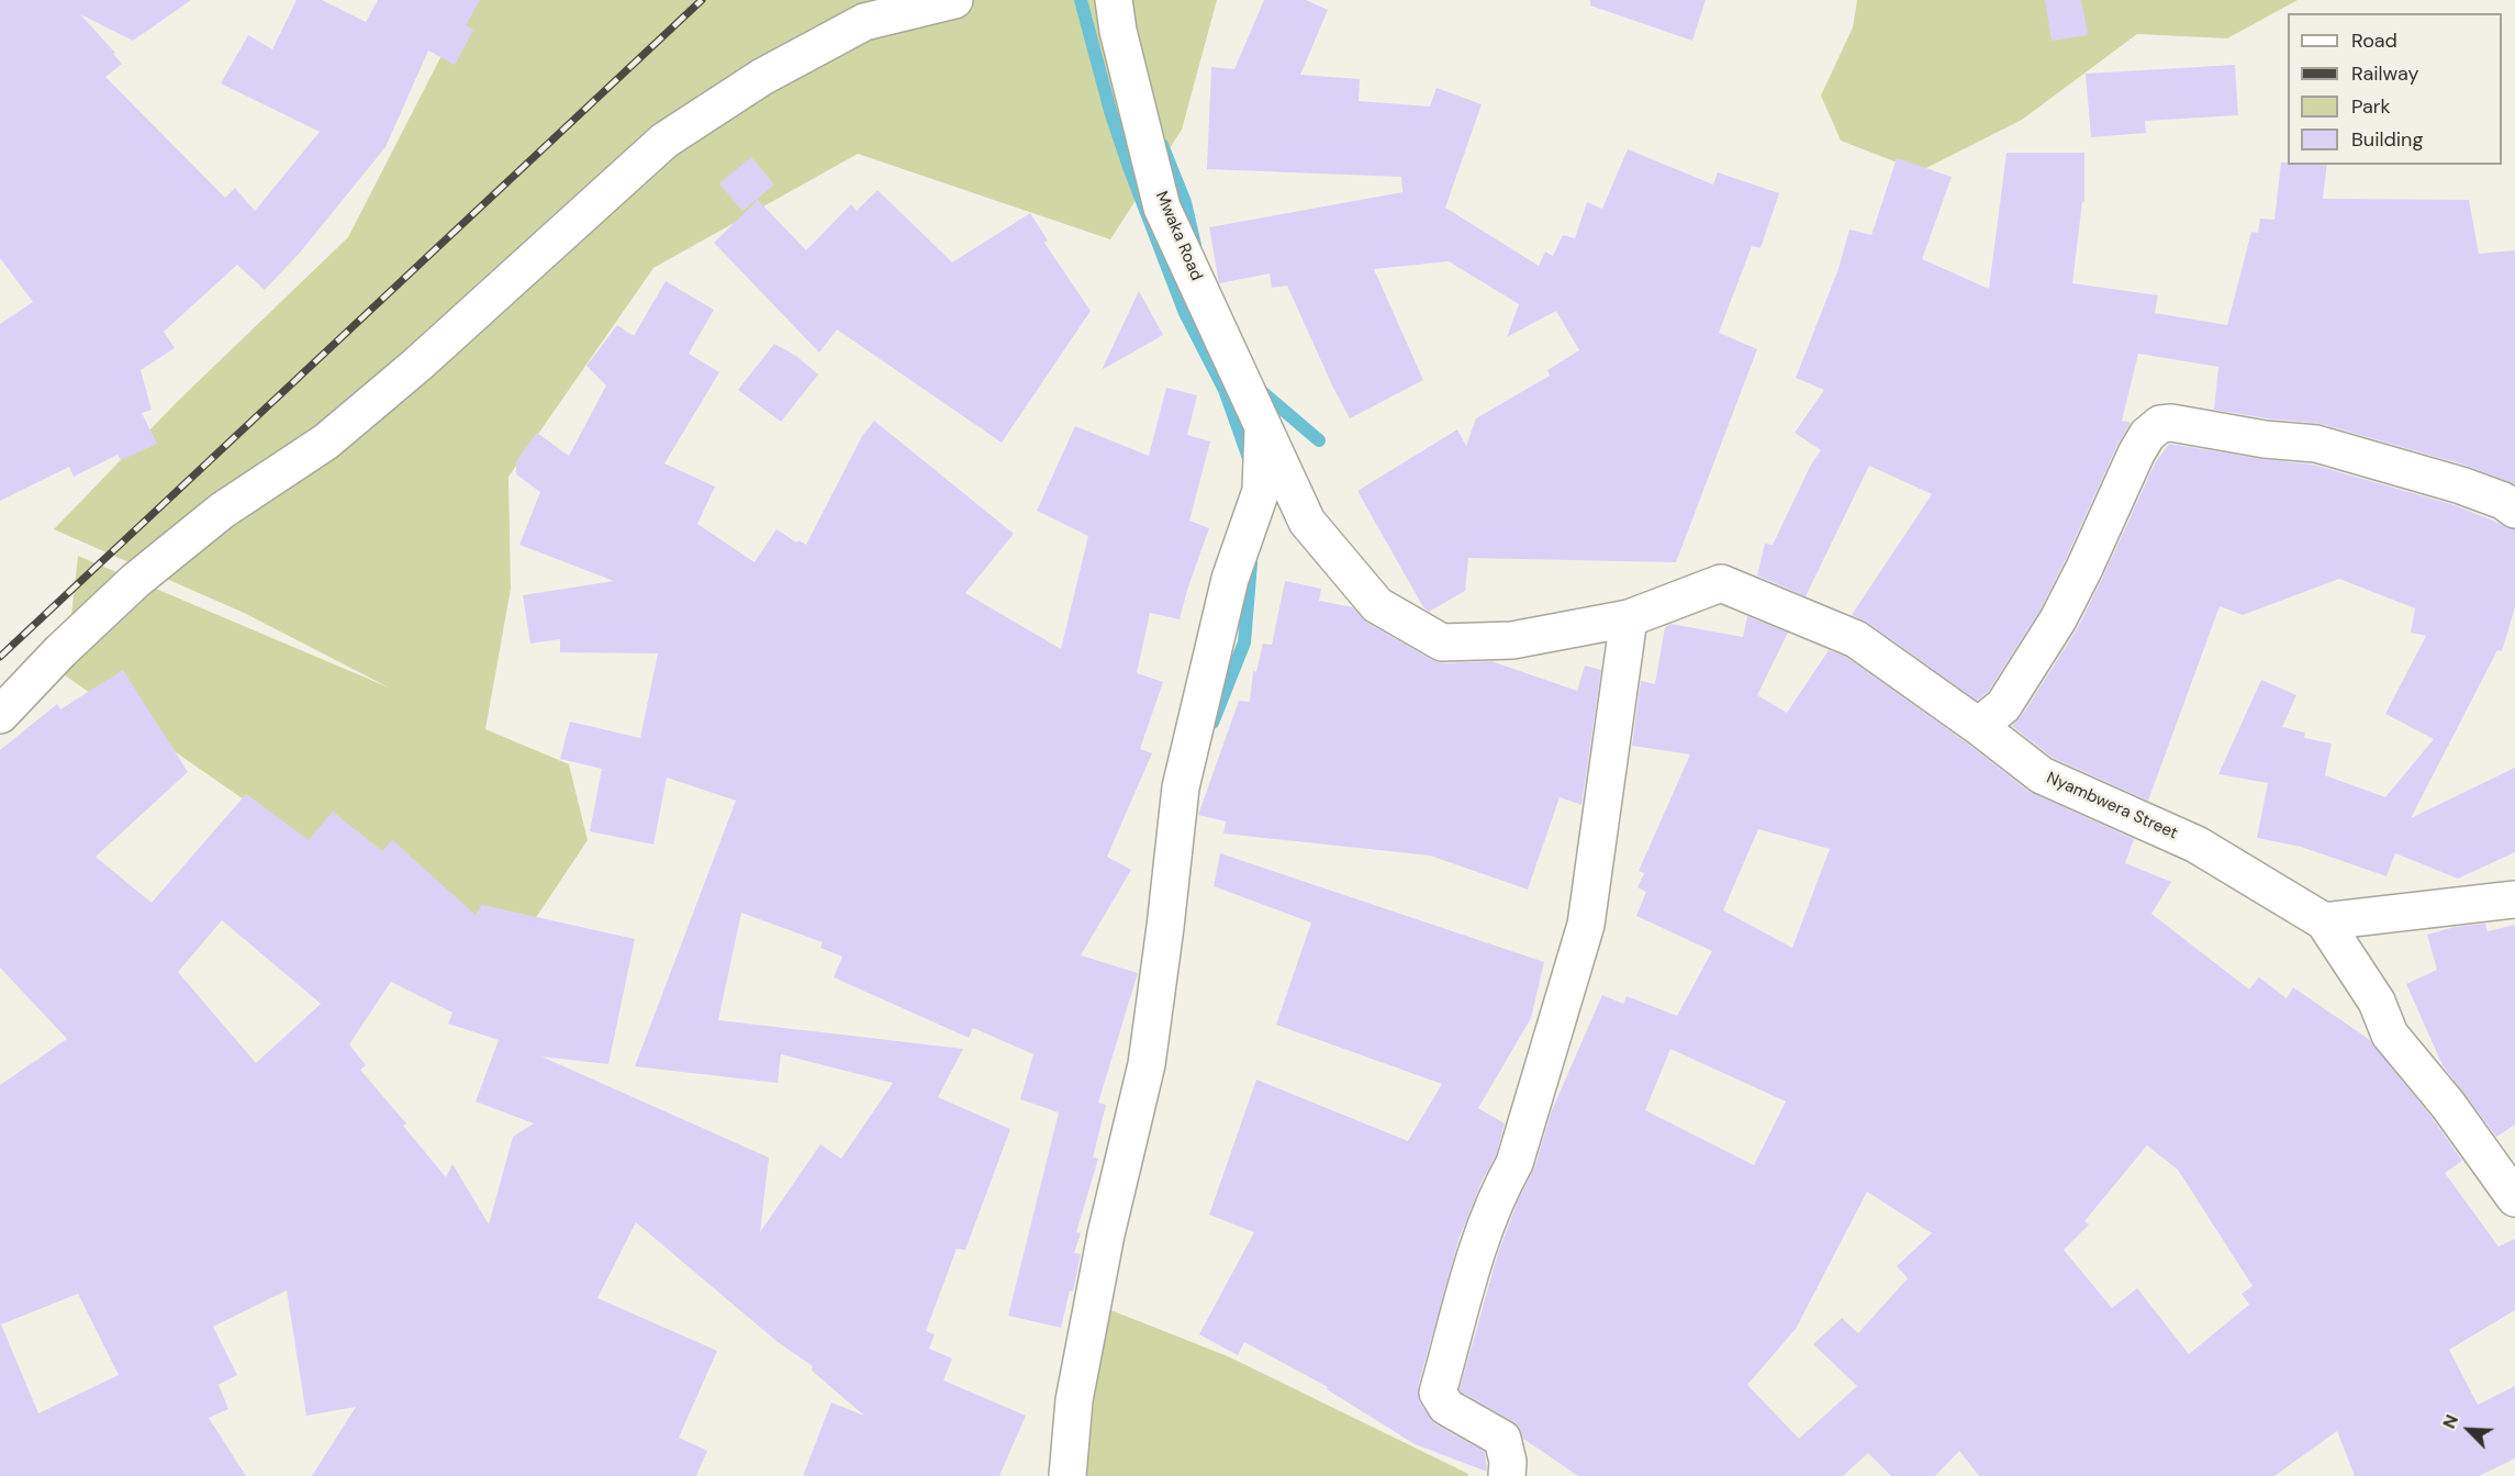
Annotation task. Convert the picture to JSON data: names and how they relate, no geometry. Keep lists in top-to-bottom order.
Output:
{
  "streets": {
    "street": ["Mwaka Road", "Nyambwera Street"]
  },
  "crossings": [
    ["Mwaka Road", "Nyambwera Street"]
  ],
  "legend": [
    "Road",
    "Railway",
    "Park",
    "Building"
  ],
  "north": "top left"
}
